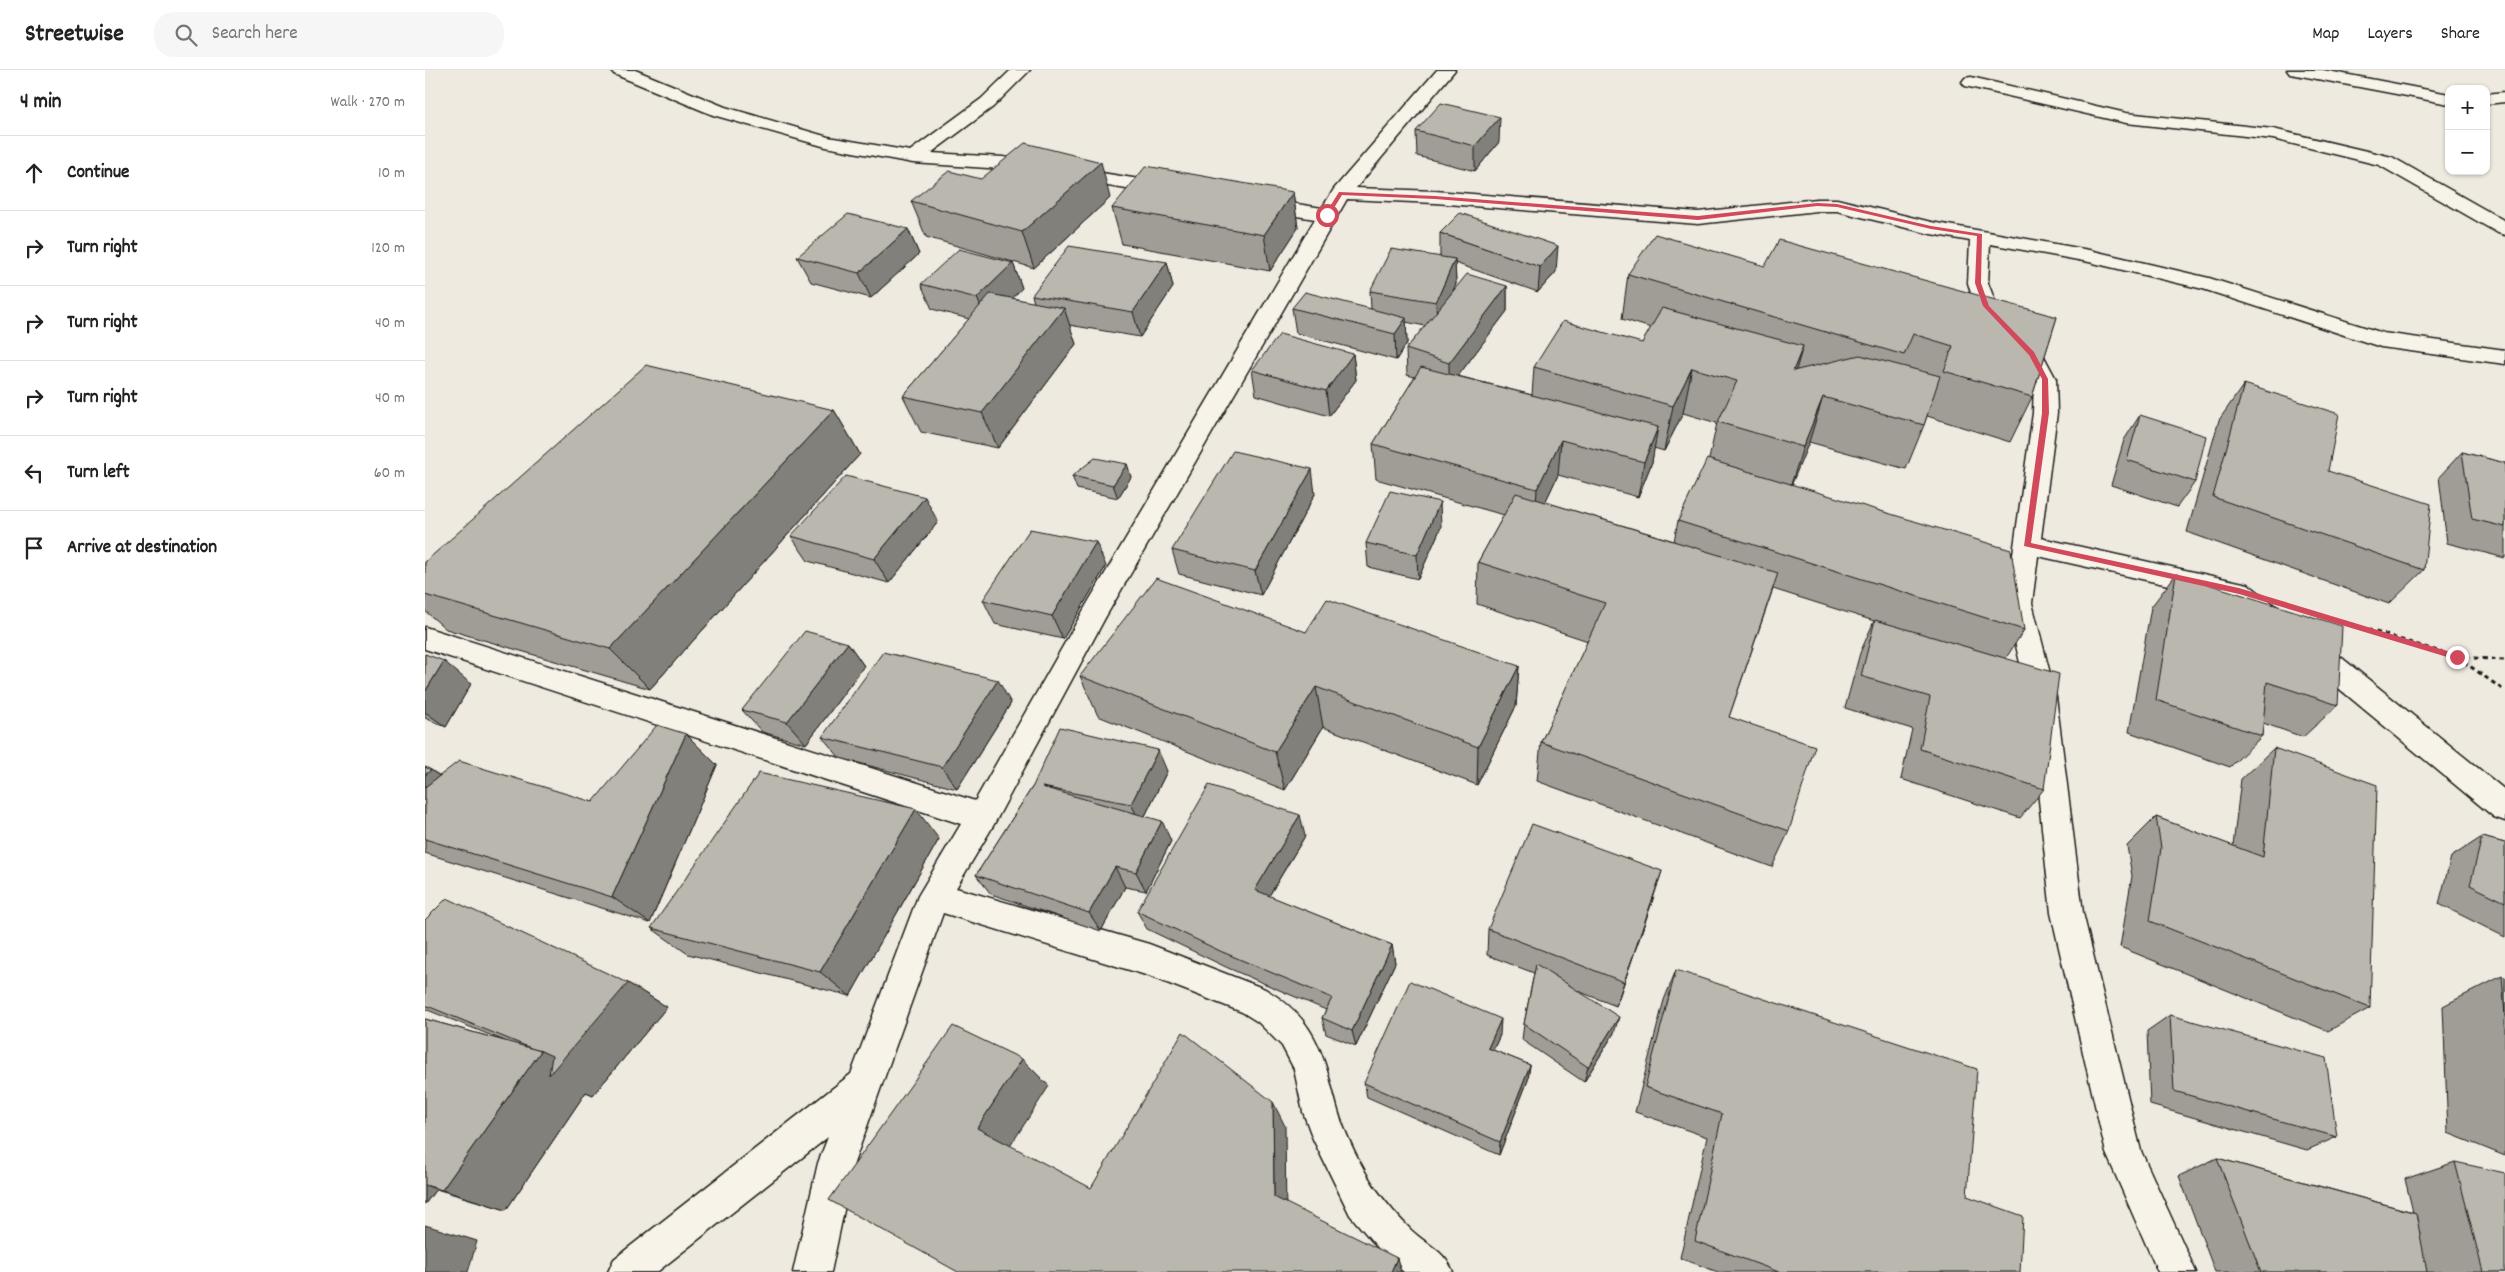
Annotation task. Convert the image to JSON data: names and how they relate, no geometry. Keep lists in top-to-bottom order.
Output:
{
  "page": {
    "header": "Streetwise",
    "search": "Search here",
    "nav": ["Map", "Layers", "Share"],
    "heading": ["4 min", "Walk · 270 m"],
    "map_buttons": ["+", "−"],
    "list": [
      ["Continue", "10 m"],
      ["Turn right", "120 m"],
      ["Turn right", "40 m"],
      ["Turn right", "40 m"],
      ["Turn left", "60 m"],
      "Arrive at destination"
    ]
  }
}
